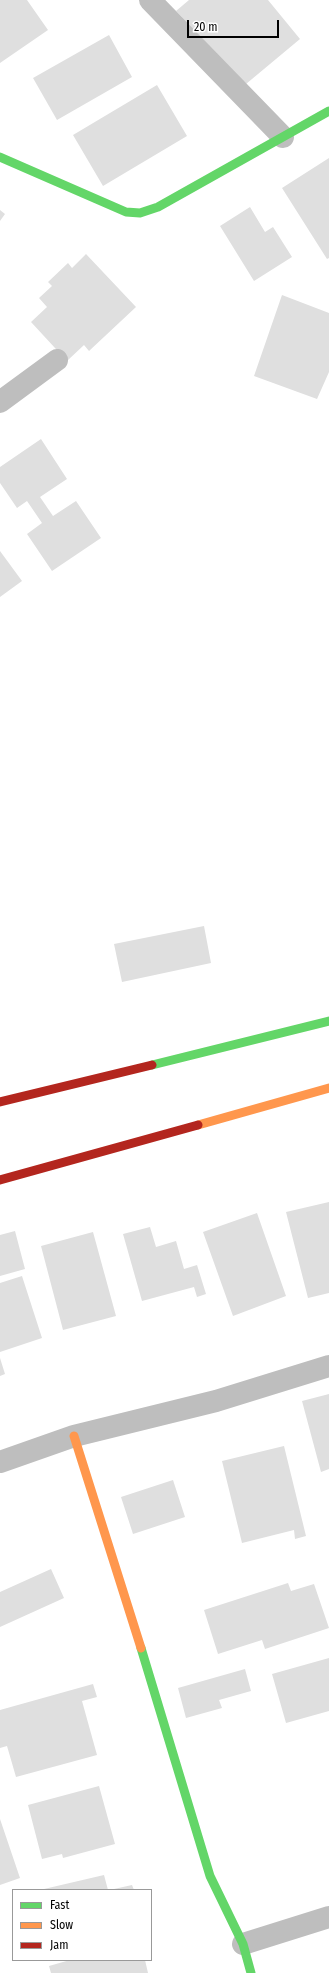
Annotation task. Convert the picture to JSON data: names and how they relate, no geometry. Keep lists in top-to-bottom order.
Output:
{
  "legend": ["Fast", "Slow", "Jam"],
  "scale_bar": "20 m"
}
